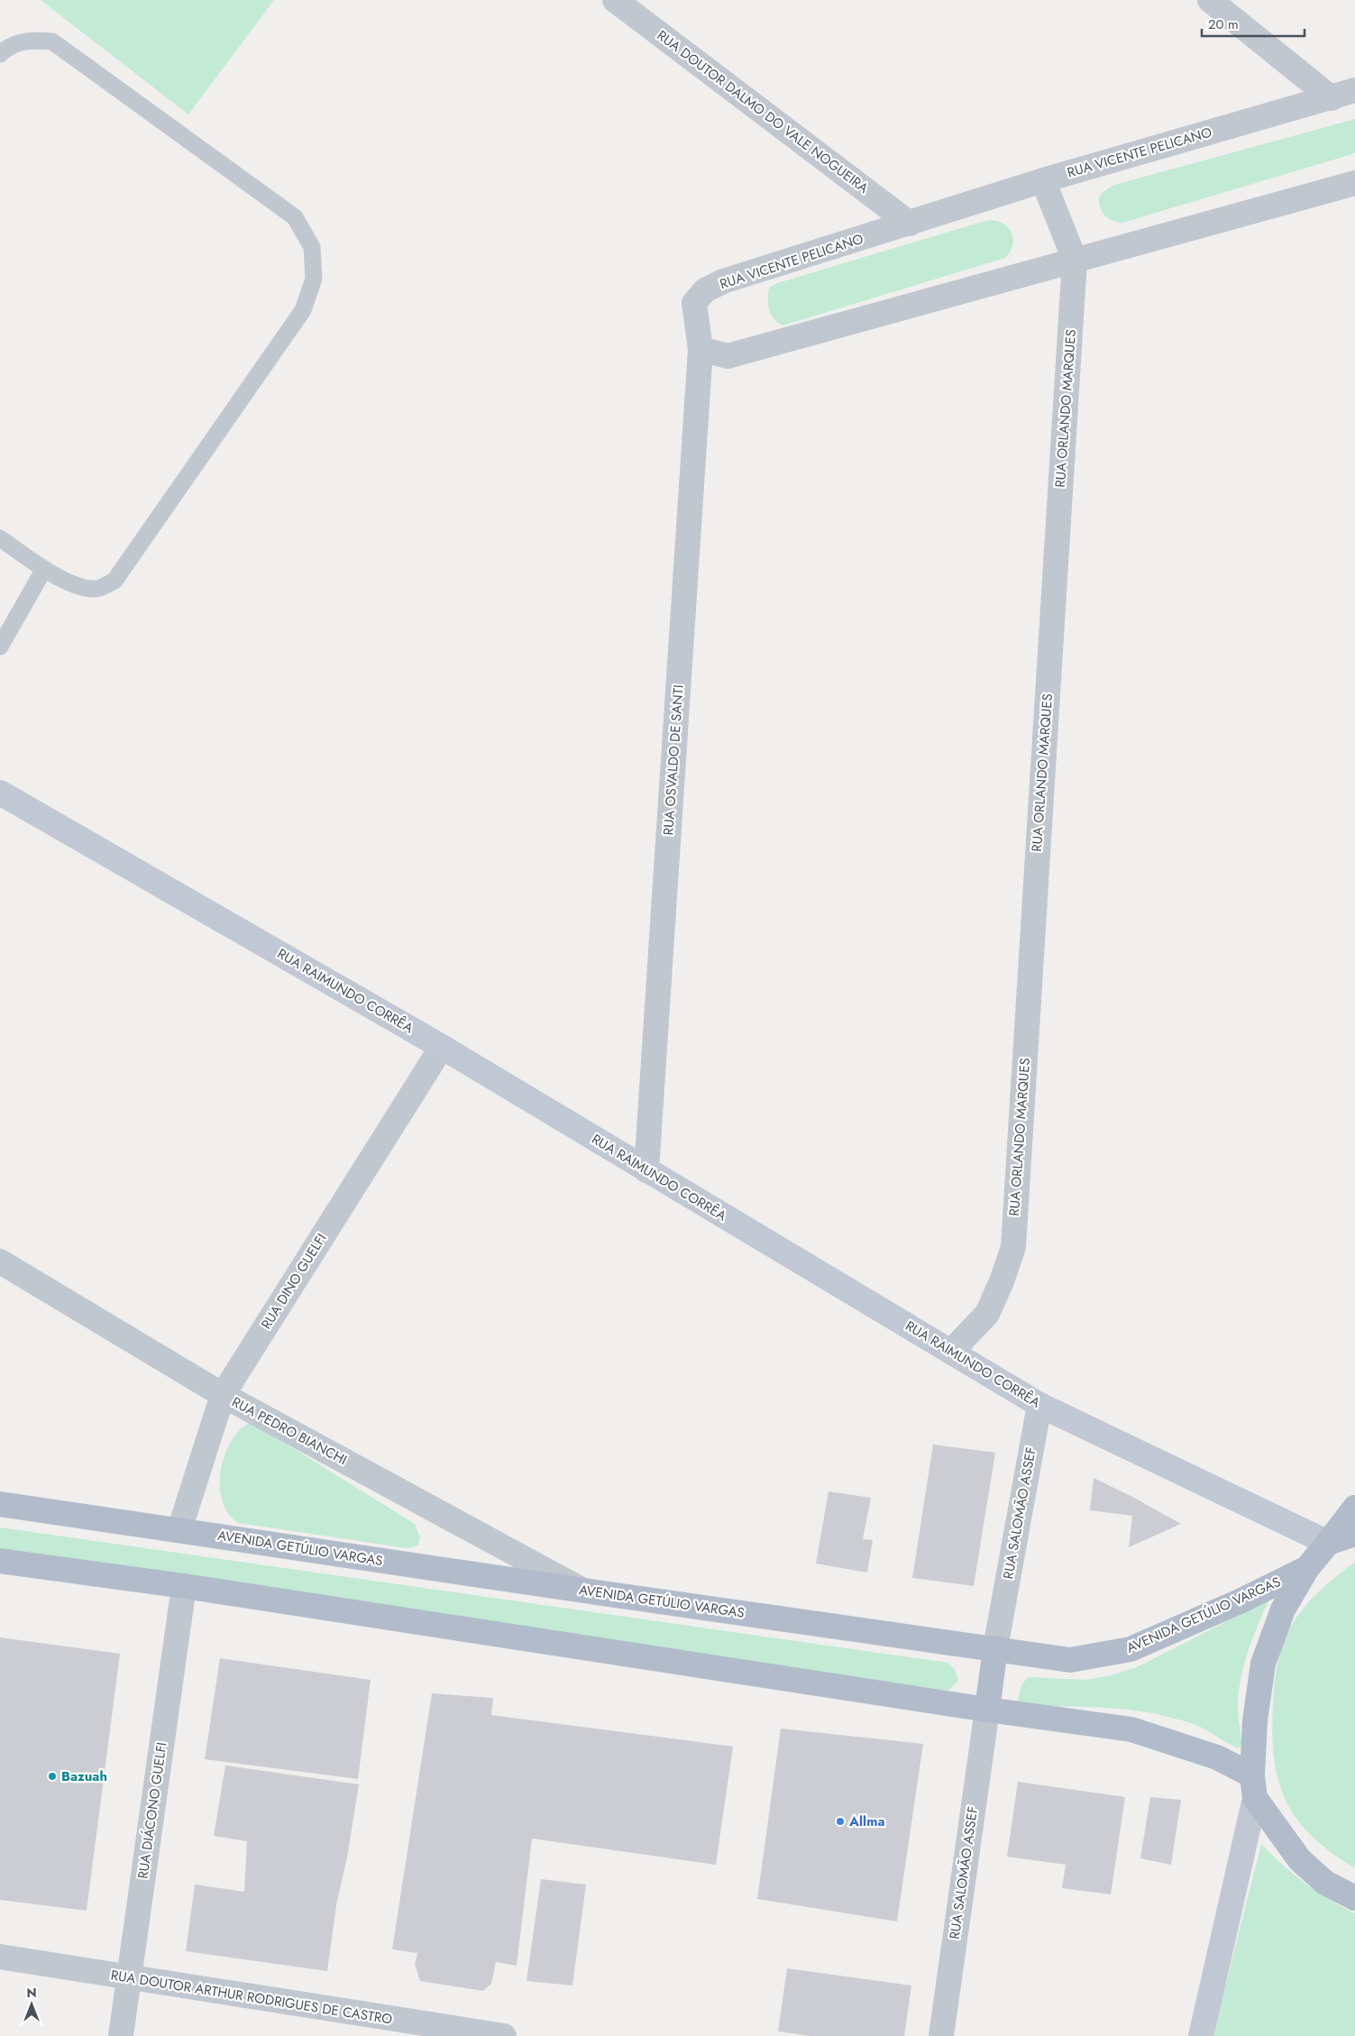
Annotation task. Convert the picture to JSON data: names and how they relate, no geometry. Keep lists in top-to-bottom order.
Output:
{
  "streets": {
    "main road": ["RUA RAIMUNDO CORRÊA", "AVENIDA GETÚLIO VARGAS"],
    "street": [
      "RUA DOUTOR DALMO DO VALE NOGUEIRA",
      "RUA VICENTE PELICANO",
      "RUA ORLANDO MARQUES",
      "RUA OSVALDO DE SANTI",
      "RUA DINO GUELFI",
      "RUA PEDRO BIANCHI",
      "RUA SALOMÃO ASSEF",
      "RUA DIÁCONO GUELFI",
      "RUA DOUTOR ARTHUR RODRIGUES DE CASTRO"
    ]
  },
  "crossings": [
    ["RUA DOUTOR DALMO DO VALE NOGUEIRA", "RUA VICENTE PELICANO"],
    ["RUA VICENTE PELICANO", "RUA ORLANDO MARQUES"],
    ["RUA VICENTE PELICANO", "RUA OSVALDO DE SANTI"],
    ["RUA ORLANDO MARQUES", "RUA RAIMUNDO CORRÊA"],
    ["RUA OSVALDO DE SANTI", "RUA RAIMUNDO CORRÊA"],
    ["RUA RAIMUNDO CORRÊA", "RUA DINO GUELFI"],
    ["RUA RAIMUNDO CORRÊA", "RUA SALOMÃO ASSEF"],
    ["RUA DINO GUELFI", "RUA PEDRO BIANCHI"],
    ["RUA DINO GUELFI", "AVENIDA GETÚLIO VARGAS"],
    ["RUA PEDRO BIANCHI", "AVENIDA GETÚLIO VARGAS"],
    ["RUA SALOMÃO ASSEF", "AVENIDA GETÚLIO VARGAS"],
    ["RUA DIÁCONO GUELFI", "RUA DOUTOR ARTHUR RODRIGUES DE CASTRO"]
  ],
  "places": ["Bazuah", "Allma"],
  "scale_bar": "20 m",
  "north": "top"
}
